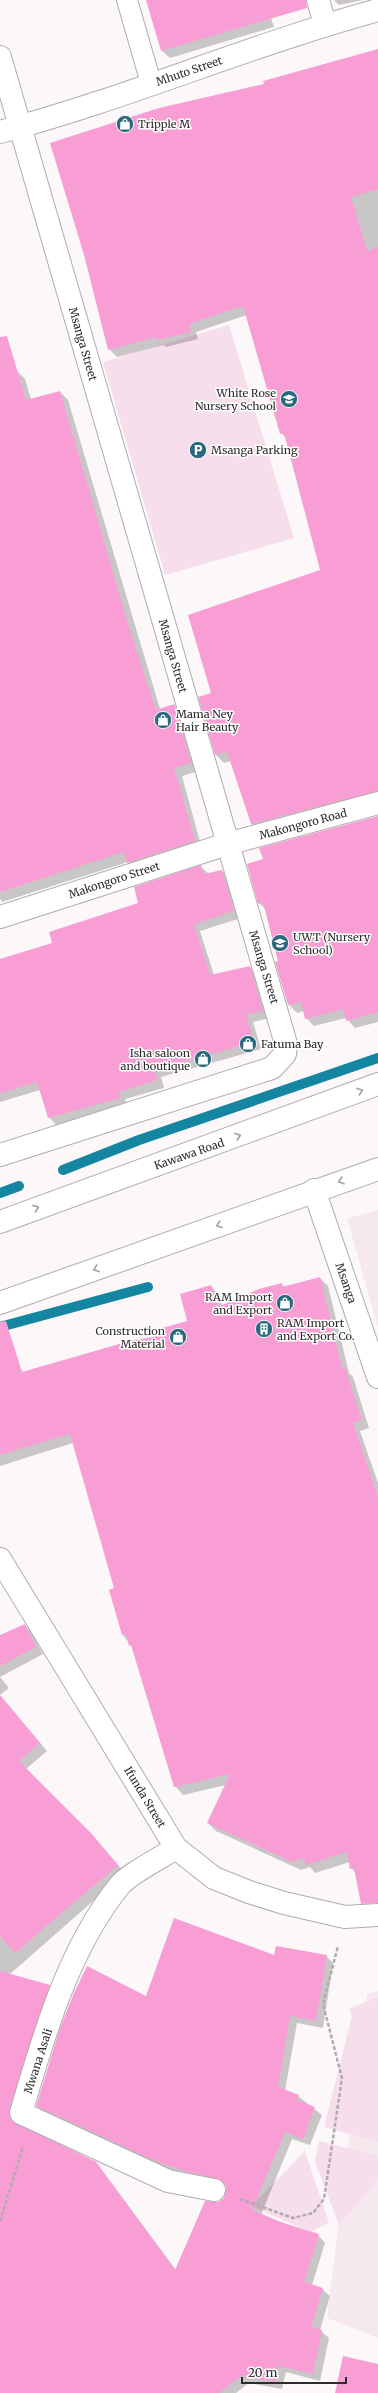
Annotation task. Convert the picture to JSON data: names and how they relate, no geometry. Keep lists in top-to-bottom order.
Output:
{
  "streets": {
    "street": [
      "Mhuto Street",
      "Msanga Street",
      "Makongoro Road",
      "Makongoro Street",
      "Kawawa Road",
      "Msanga",
      "Ifunda Street",
      "Mwana Asali"
    ]
  },
  "crossings": [
    ["Mhuto Street", "Msanga Street"],
    ["Msanga Street", "Makongoro Road"],
    ["Msanga Street", "Makongoro Street"],
    ["Makongoro Road", "Makongoro Street"],
    ["Ifunda Street", "Mwana Asali"]
  ],
  "places": {
    "shop": [
      "Tripple M",
      "Mama Ney Hair Beauty",
      "Fatuma Bay",
      "Isha saloon and boutique",
      "RAM Import and Export",
      "Construction Material"
    ],
    "school or university": ["White Rose Nursery School", "UWT (Nursery School)"],
    "parking": ["Msanga Parking"],
    "building": ["RAM Import and Export Co."]
  },
  "scale_bar": "20 m"
}
